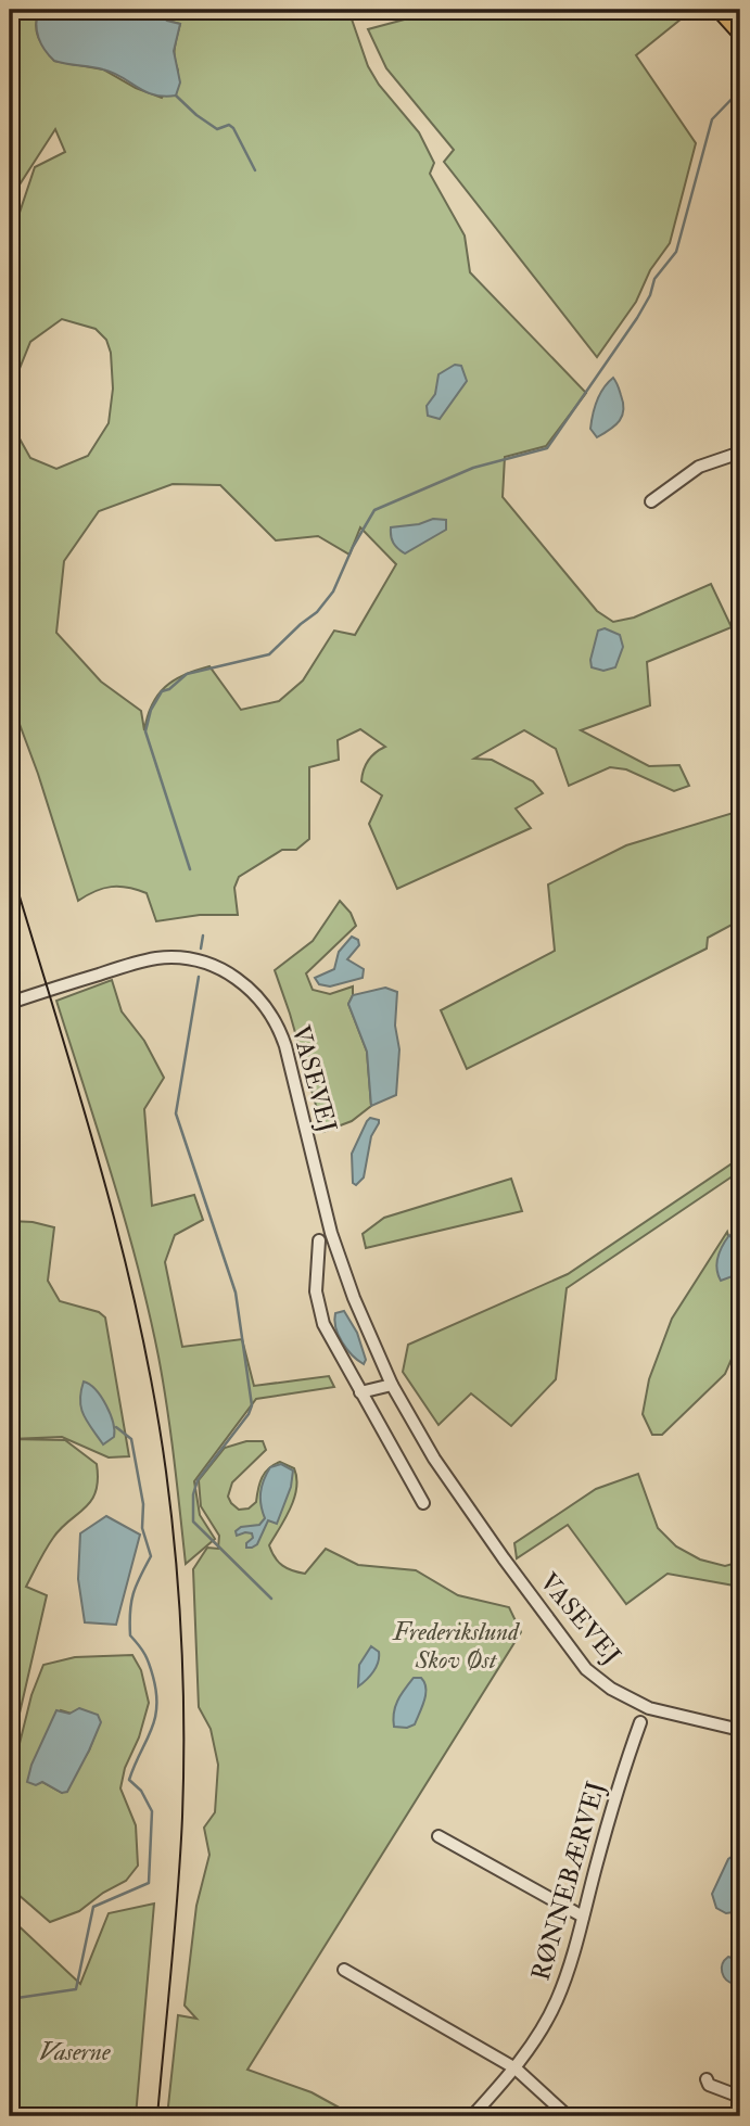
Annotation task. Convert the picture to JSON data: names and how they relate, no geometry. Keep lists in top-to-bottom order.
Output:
{
  "streets": {
    "street": ["VASEVEJ", "RØNNEBÆRVEJ"]
  },
  "parks": ["Frederikslund Skov Øst", "Vaserne"]
}
